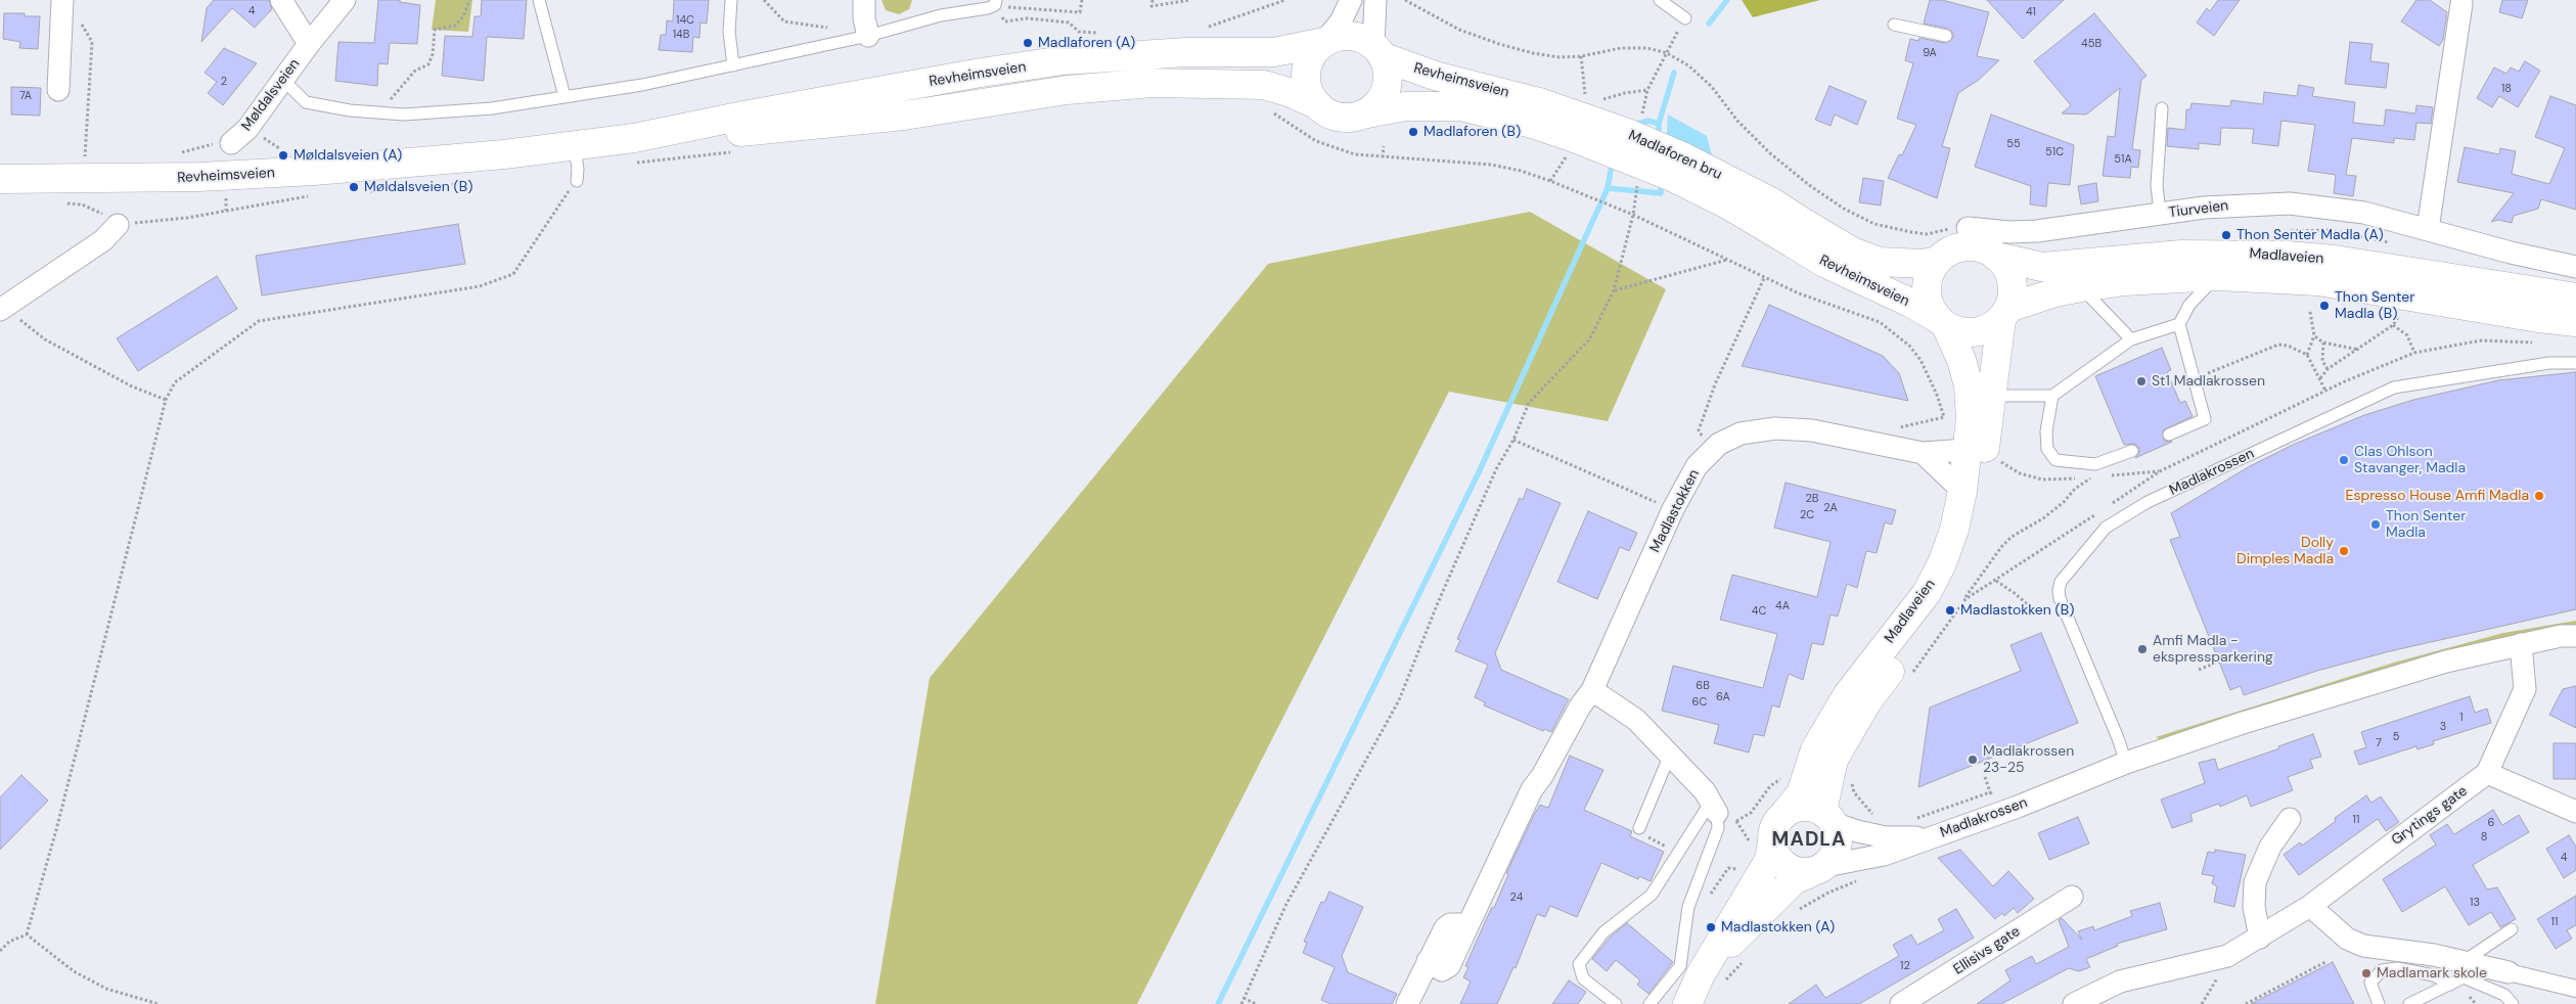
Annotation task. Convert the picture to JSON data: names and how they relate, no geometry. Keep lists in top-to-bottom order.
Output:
{
  "streets": {
    "main road": ["Revheimsveien", "Madlaforen bru", "Madlaveien"],
    "street": [
      "Møldalsveien",
      "Tiurveien",
      "Madlakrossen",
      "Madlastokken",
      "Grytings gate",
      "Ellisivs gate"
    ]
  },
  "crossings": [
    ["Revheimsveien", "Madlaforen bru"],
    ["Revheimsveien", "Madlaveien"],
    ["Madlaveien", "Madlakrossen"],
    ["Madlaveien", "Madlastokken"],
    ["Madlakrossen", "Grytings gate"]
  ],
  "districts": ["MADLA"],
  "places": [
    "Madlaforen (A)",
    "Madlaforen (B)",
    "Møldalsveien (A)",
    "Møldalsveien (B)",
    "Thon Senter Madla (A)",
    "Thon Senter Madla (B)",
    "St1 Madlakrossen",
    "Clas Ohlson Stavanger, Madla",
    "Espresso House Amfi Madla",
    "Thon Senter Madla",
    "Dolly Dimples Madla",
    "Madlastokken (B)",
    "Amfi Madla - ekspressparkering",
    "Madlakrossen 23-25",
    "Madlastokken (A)",
    "Madlamark skole"
  ],
  "house_numbers": [
    "4",
    "41",
    "14C",
    "14B",
    "45B",
    "9A",
    "2",
    "18",
    "7A",
    "55",
    "51C",
    "51A",
    "2B",
    "2A",
    "2C",
    "4A",
    "4C",
    "6B",
    "6A",
    "6C",
    "1",
    "3",
    "5",
    "7",
    "11",
    "6",
    "8",
    "4",
    "24",
    "13",
    "11",
    "12"
  ]
}
